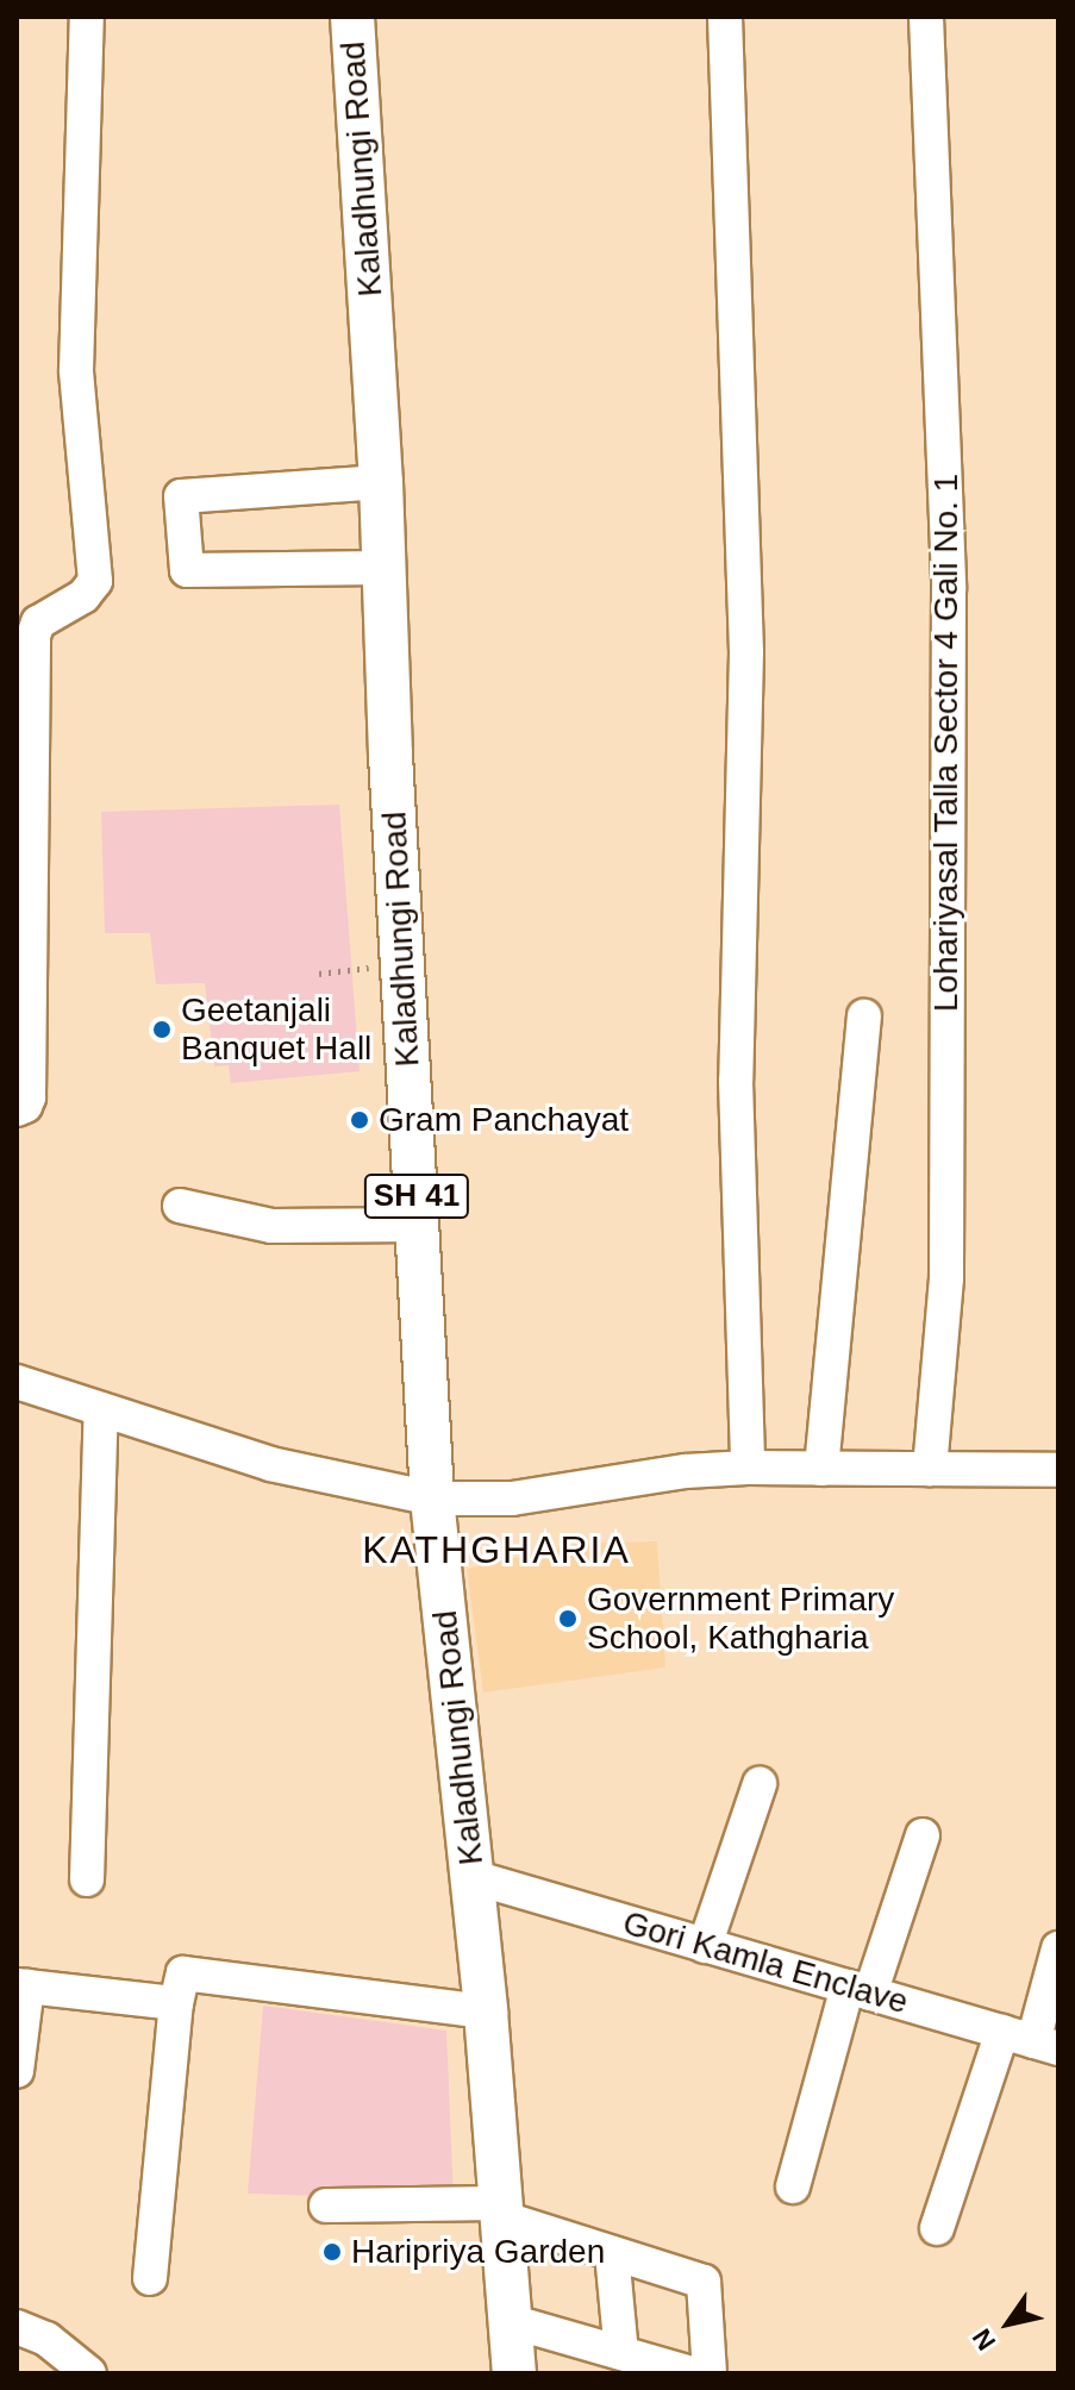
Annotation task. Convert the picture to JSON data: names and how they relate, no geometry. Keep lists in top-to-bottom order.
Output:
{
  "streets": {
    "main road": ["Kaladhungi Road", "SH 41"],
    "street": ["Lohariyasal Talla Sector 4 Gali No. 1", "Gori Kamla Enclave"]
  },
  "crossings": [
    ["Kaladhungi Road", "Gori Kamla Enclave"]
  ],
  "districts": ["KATHGHARIA"],
  "places": [
    "Geetanjali Banquet Hall",
    "Gram Panchayat",
    "Government Primary School, Kathgharia",
    "Haripriya Garden"
  ],
  "north": "bottom left"
}
